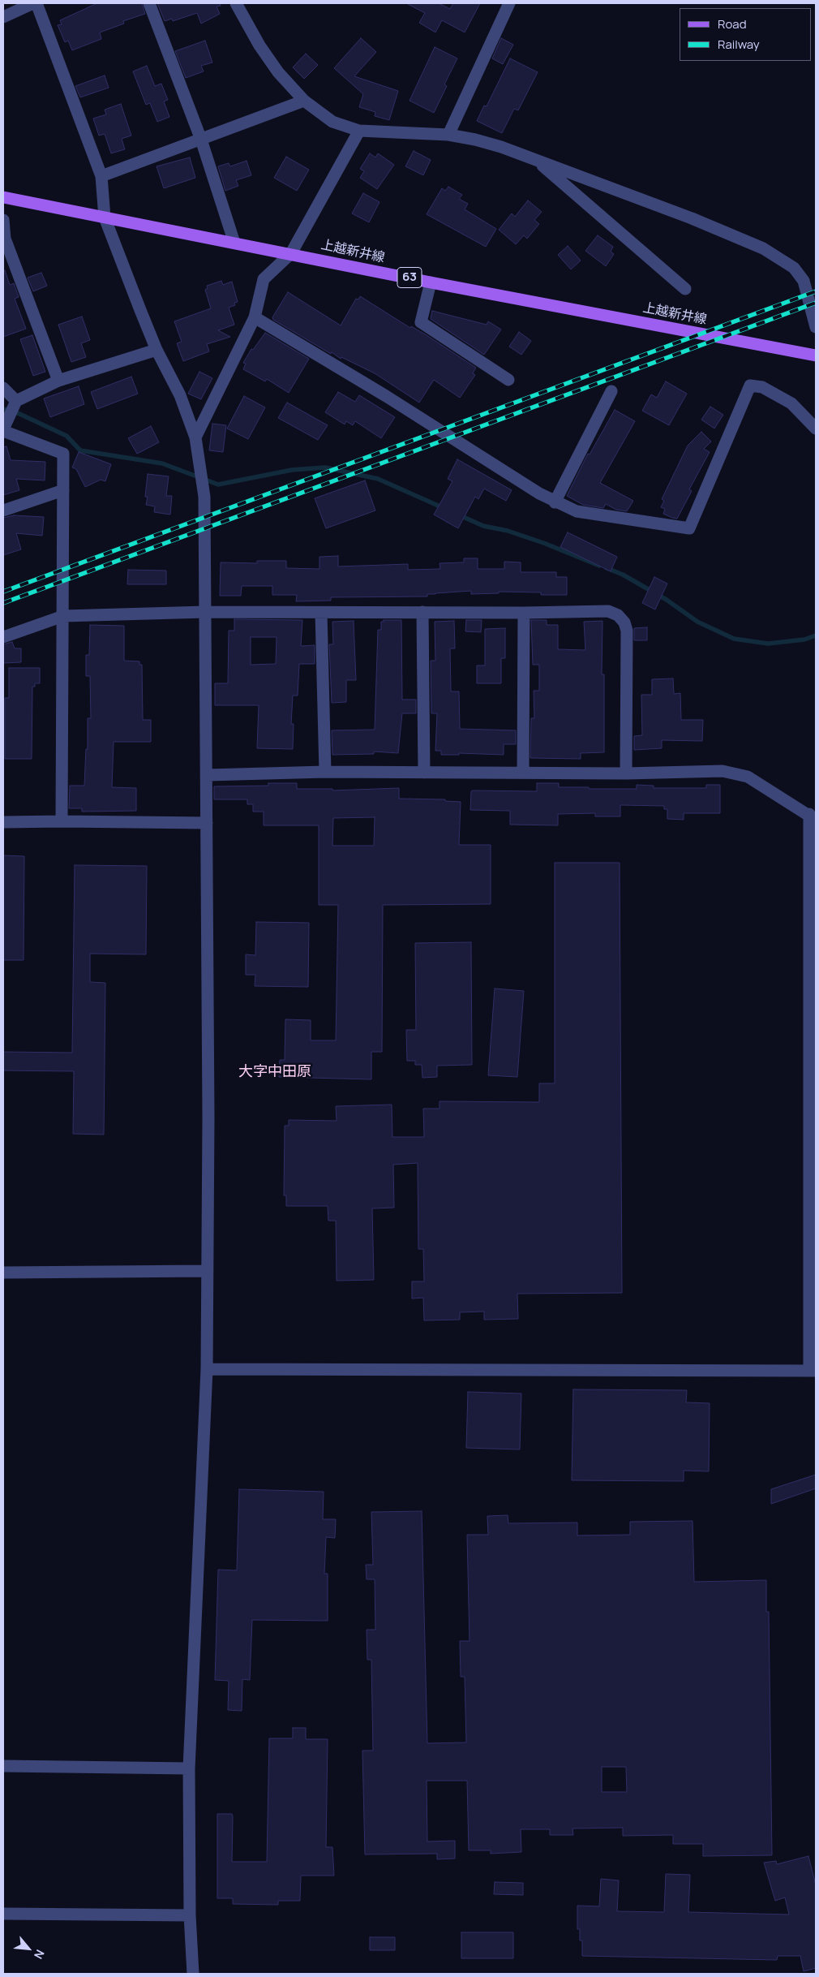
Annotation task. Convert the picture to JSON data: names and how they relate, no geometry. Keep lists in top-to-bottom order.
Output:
{
  "streets": {
    "main road": ["上越新井線", "63"]
  },
  "districts": ["大字中田原"],
  "legend": ["Road", "Railway"],
  "north": "bottom right"
}
